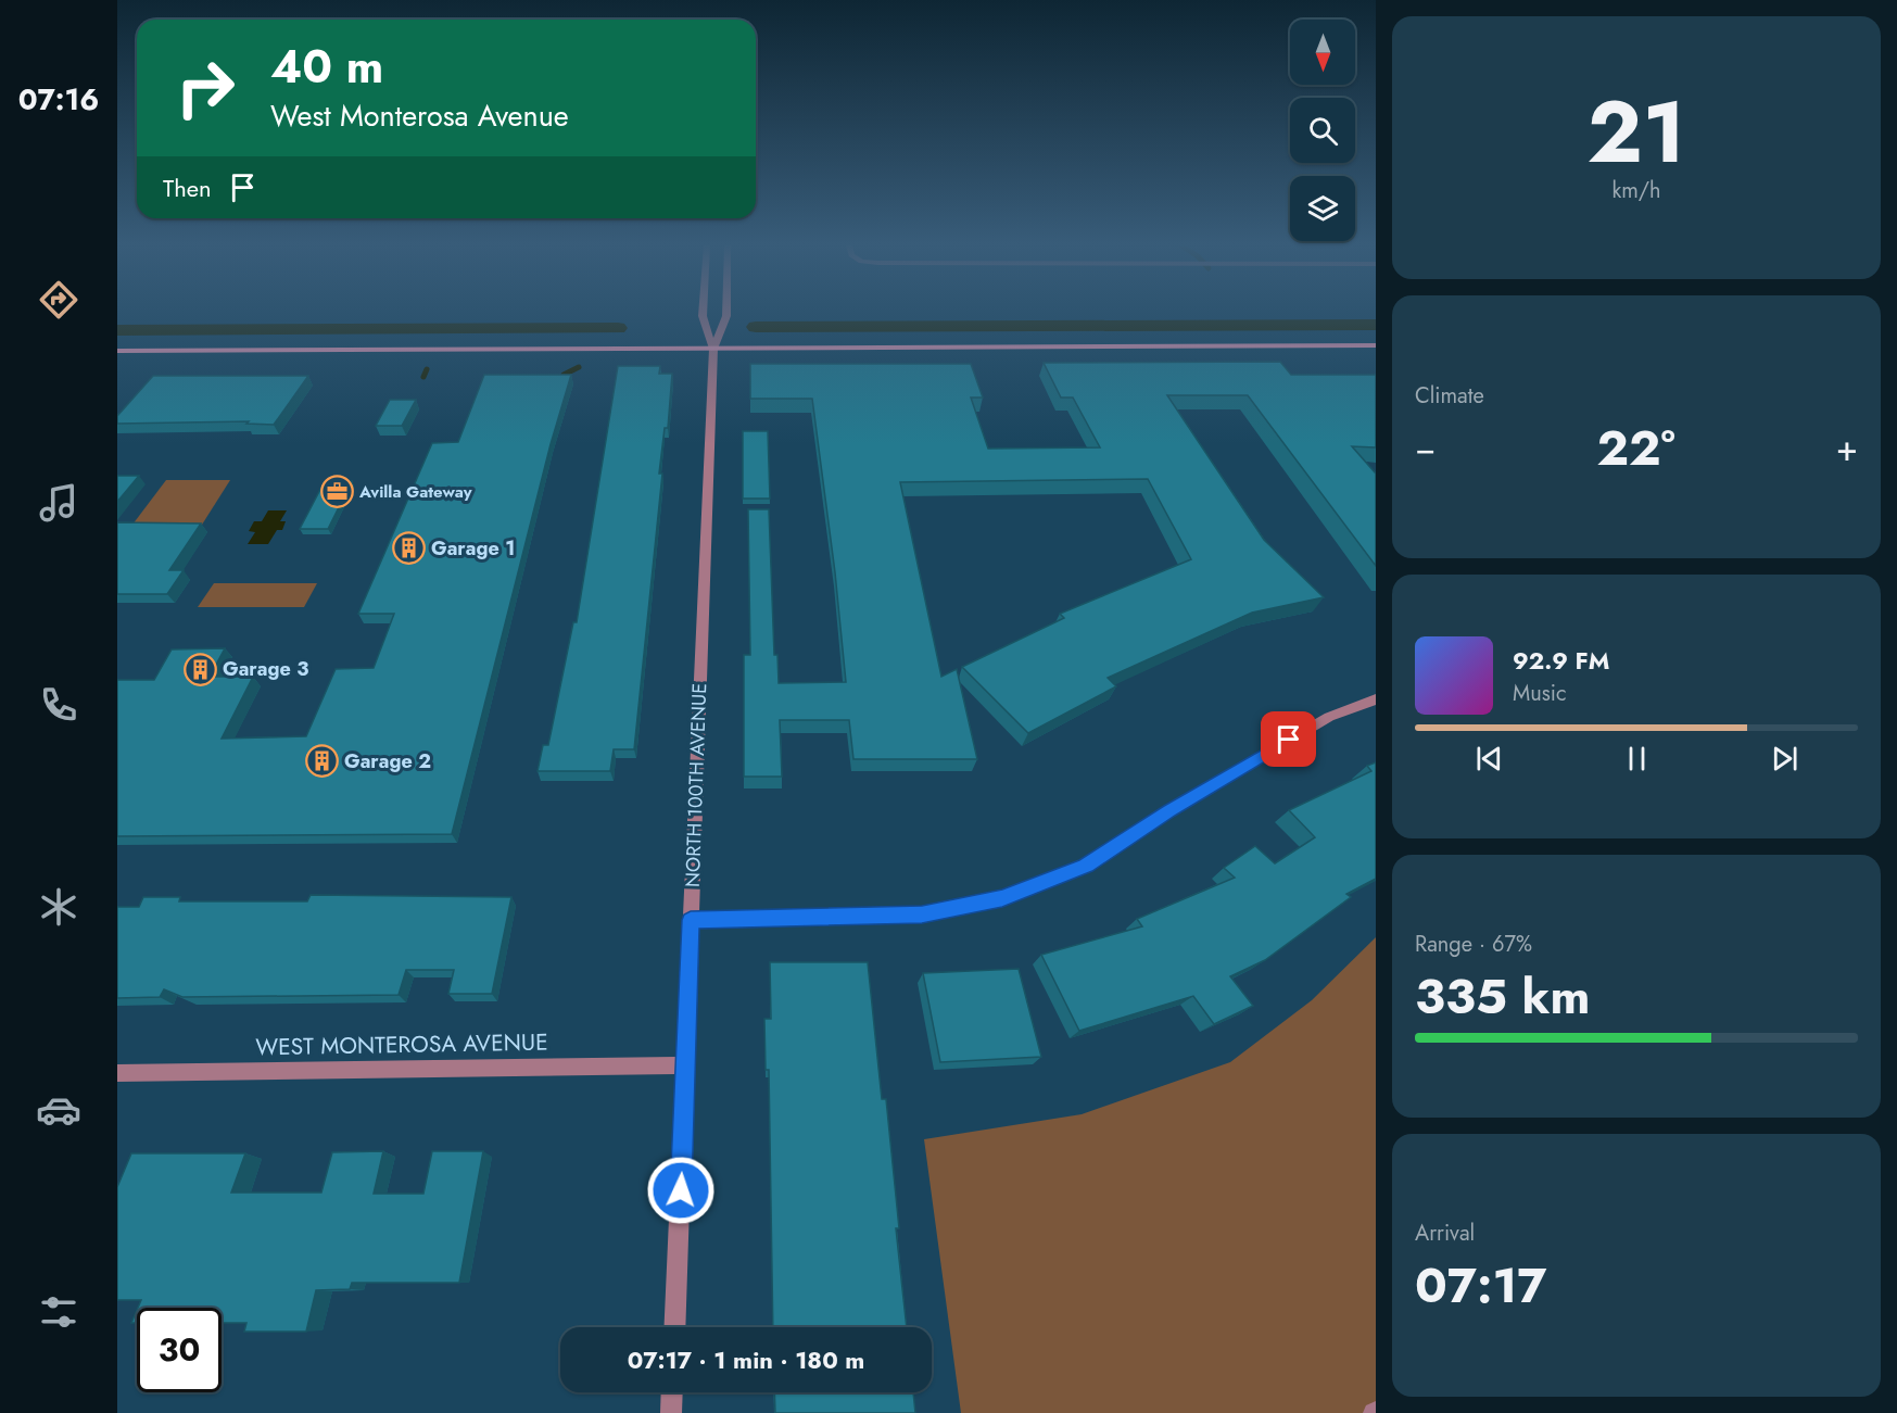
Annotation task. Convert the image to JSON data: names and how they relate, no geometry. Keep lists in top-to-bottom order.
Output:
{
  "streets": {
    "street": ["NORTH 100TH AVENUE", "WEST MONTEROSA AVENUE"]
  },
  "crossings": [
    ["NORTH 100TH AVENUE", "WEST MONTEROSA AVENUE"]
  ],
  "places": {
    "office": ["Avilla Gateway"],
    "building": ["Garage 1", "Garage 3", "Garage 2"]
  },
  "north": "bottom",
  "page": {
    "tabs": "07:16",
    "tile": [
      ["21", "km/h"],
      "Climate",
      ["Range · 67%", "335 km"],
      ["Arrival", "07:17"]
    ],
    "turn": ["40 m", "West Monterosa Avenue"],
    "then": "Then",
    "heat": ["−", "22°", "+"],
    "song": ["92.9 FM", "Music"],
    "limit": "30",
    "trip": "07:17 · 1 min · 180 m"
  }
}
